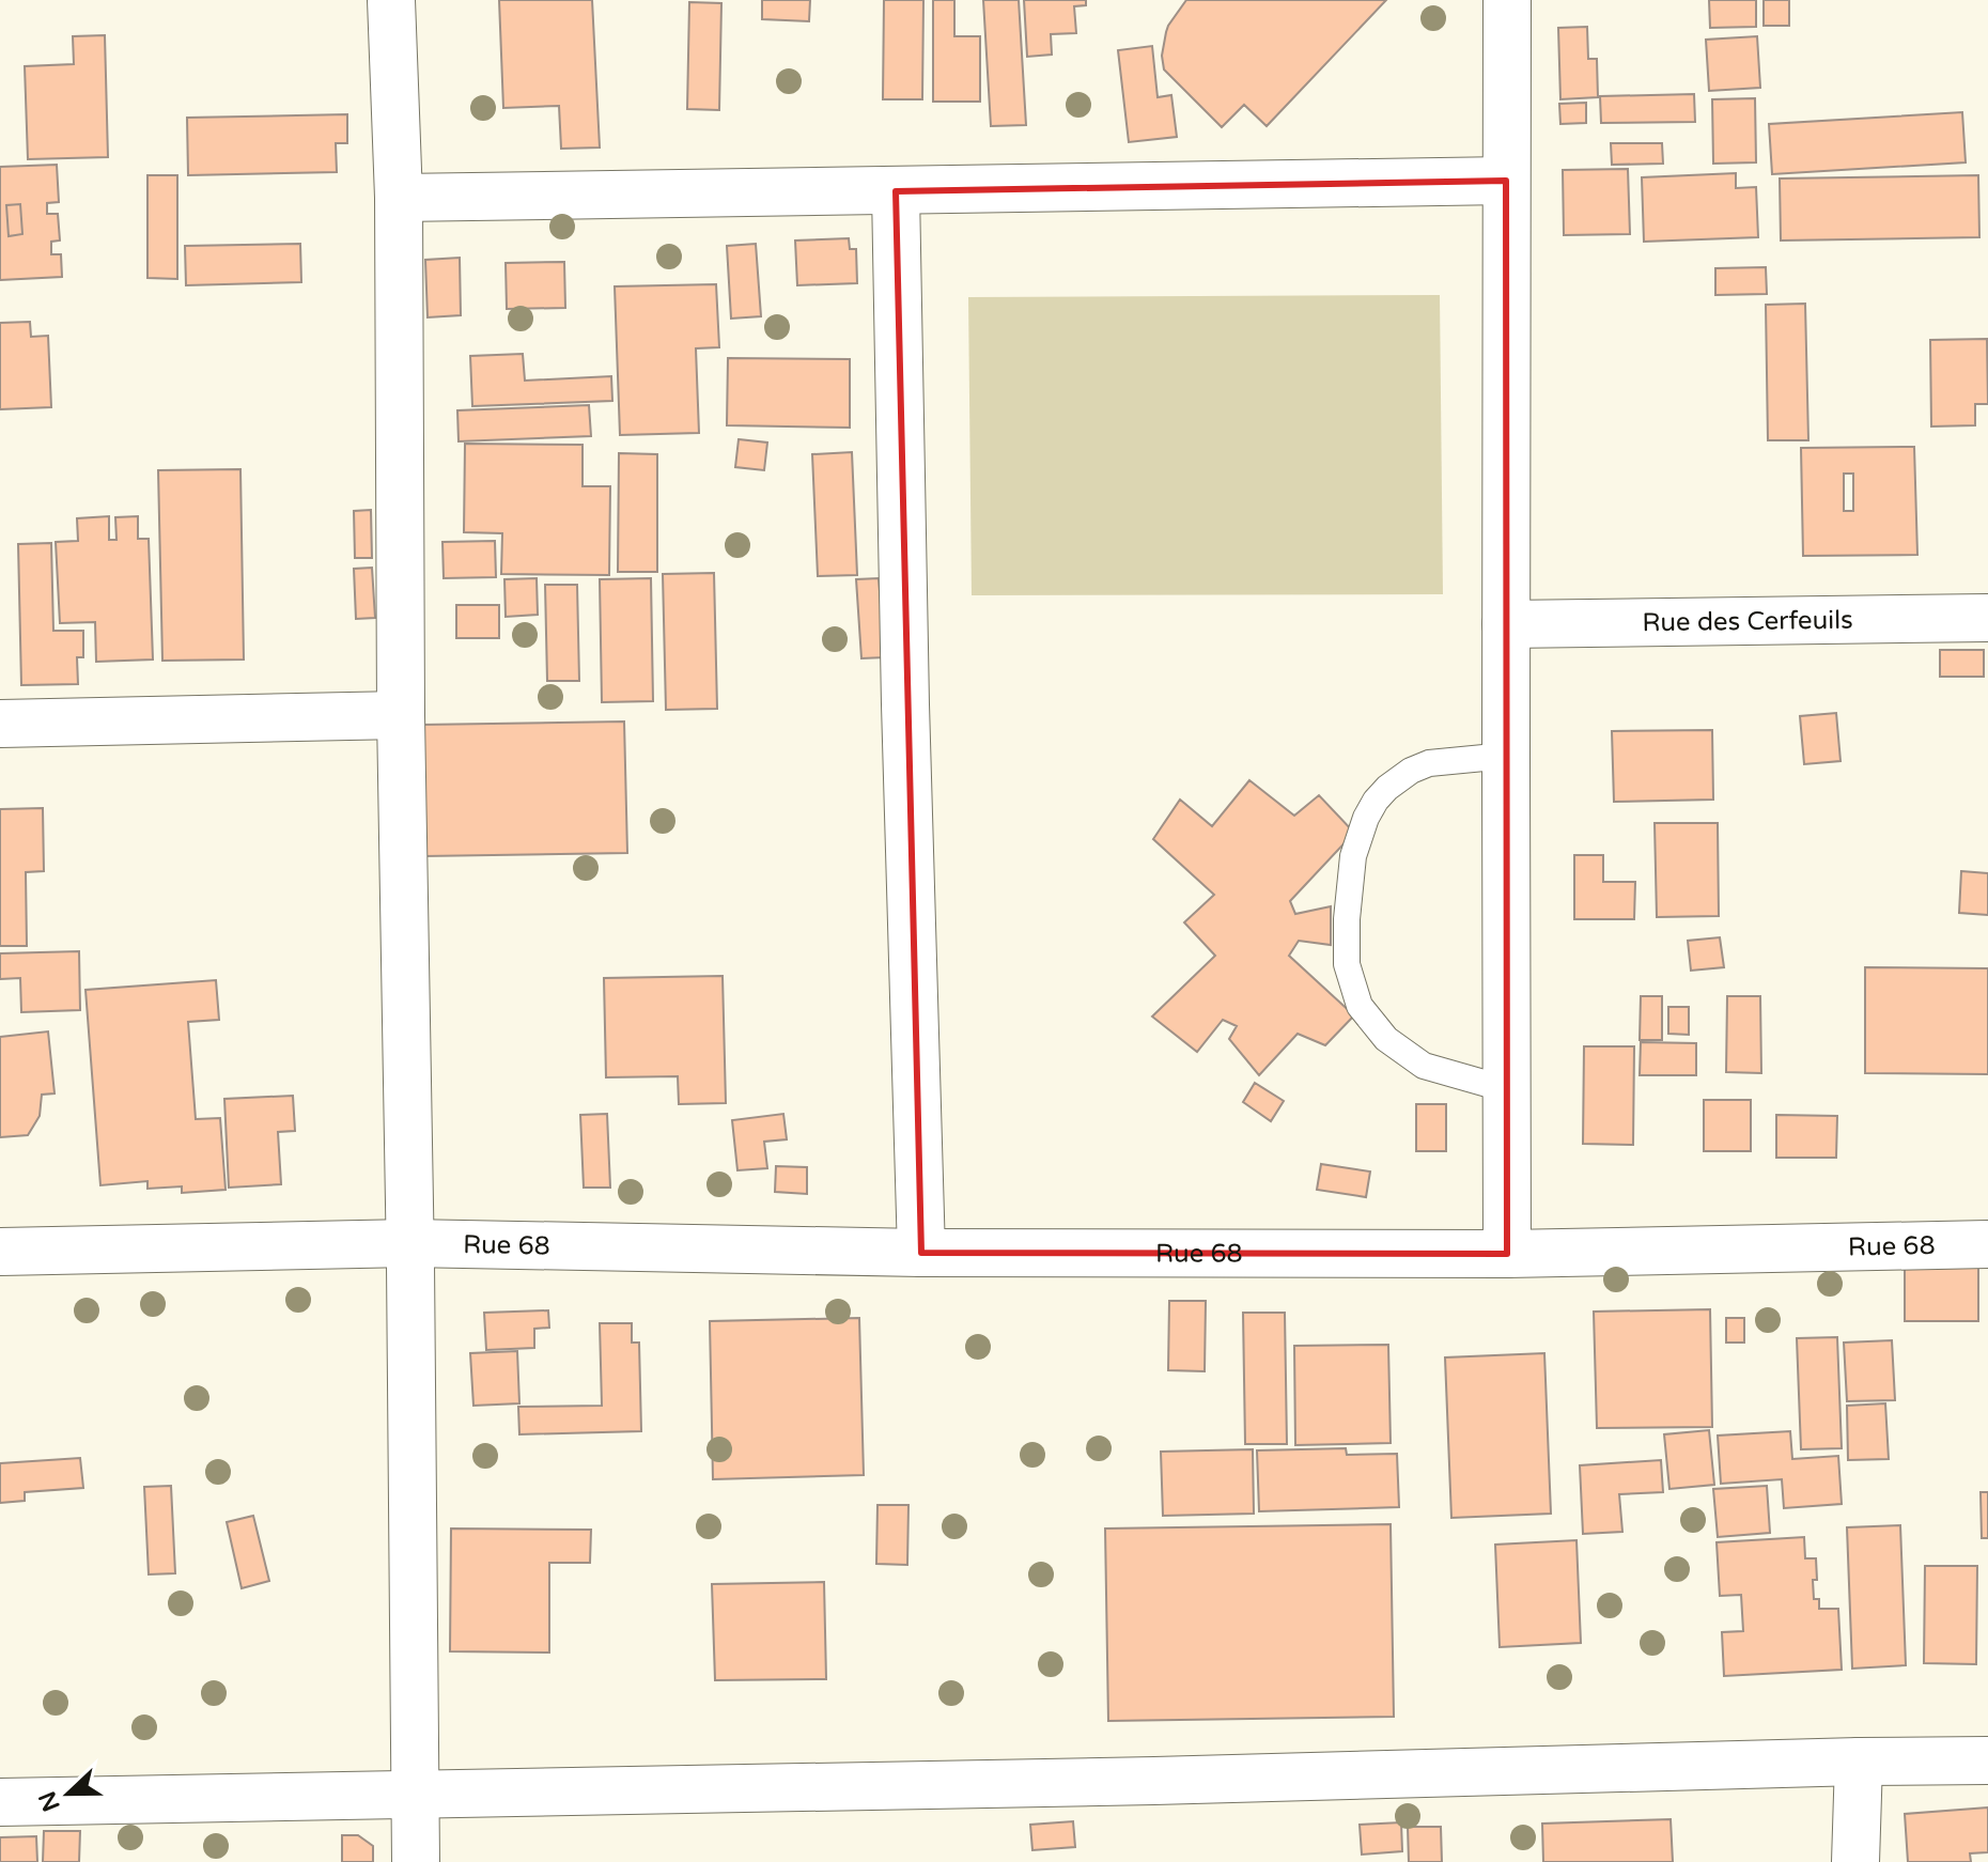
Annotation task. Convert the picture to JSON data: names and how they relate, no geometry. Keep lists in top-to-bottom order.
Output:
{
  "streets": {
    "street": ["Rue des Cerfeuils", "Rue 68"]
  },
  "north": "left"
}
